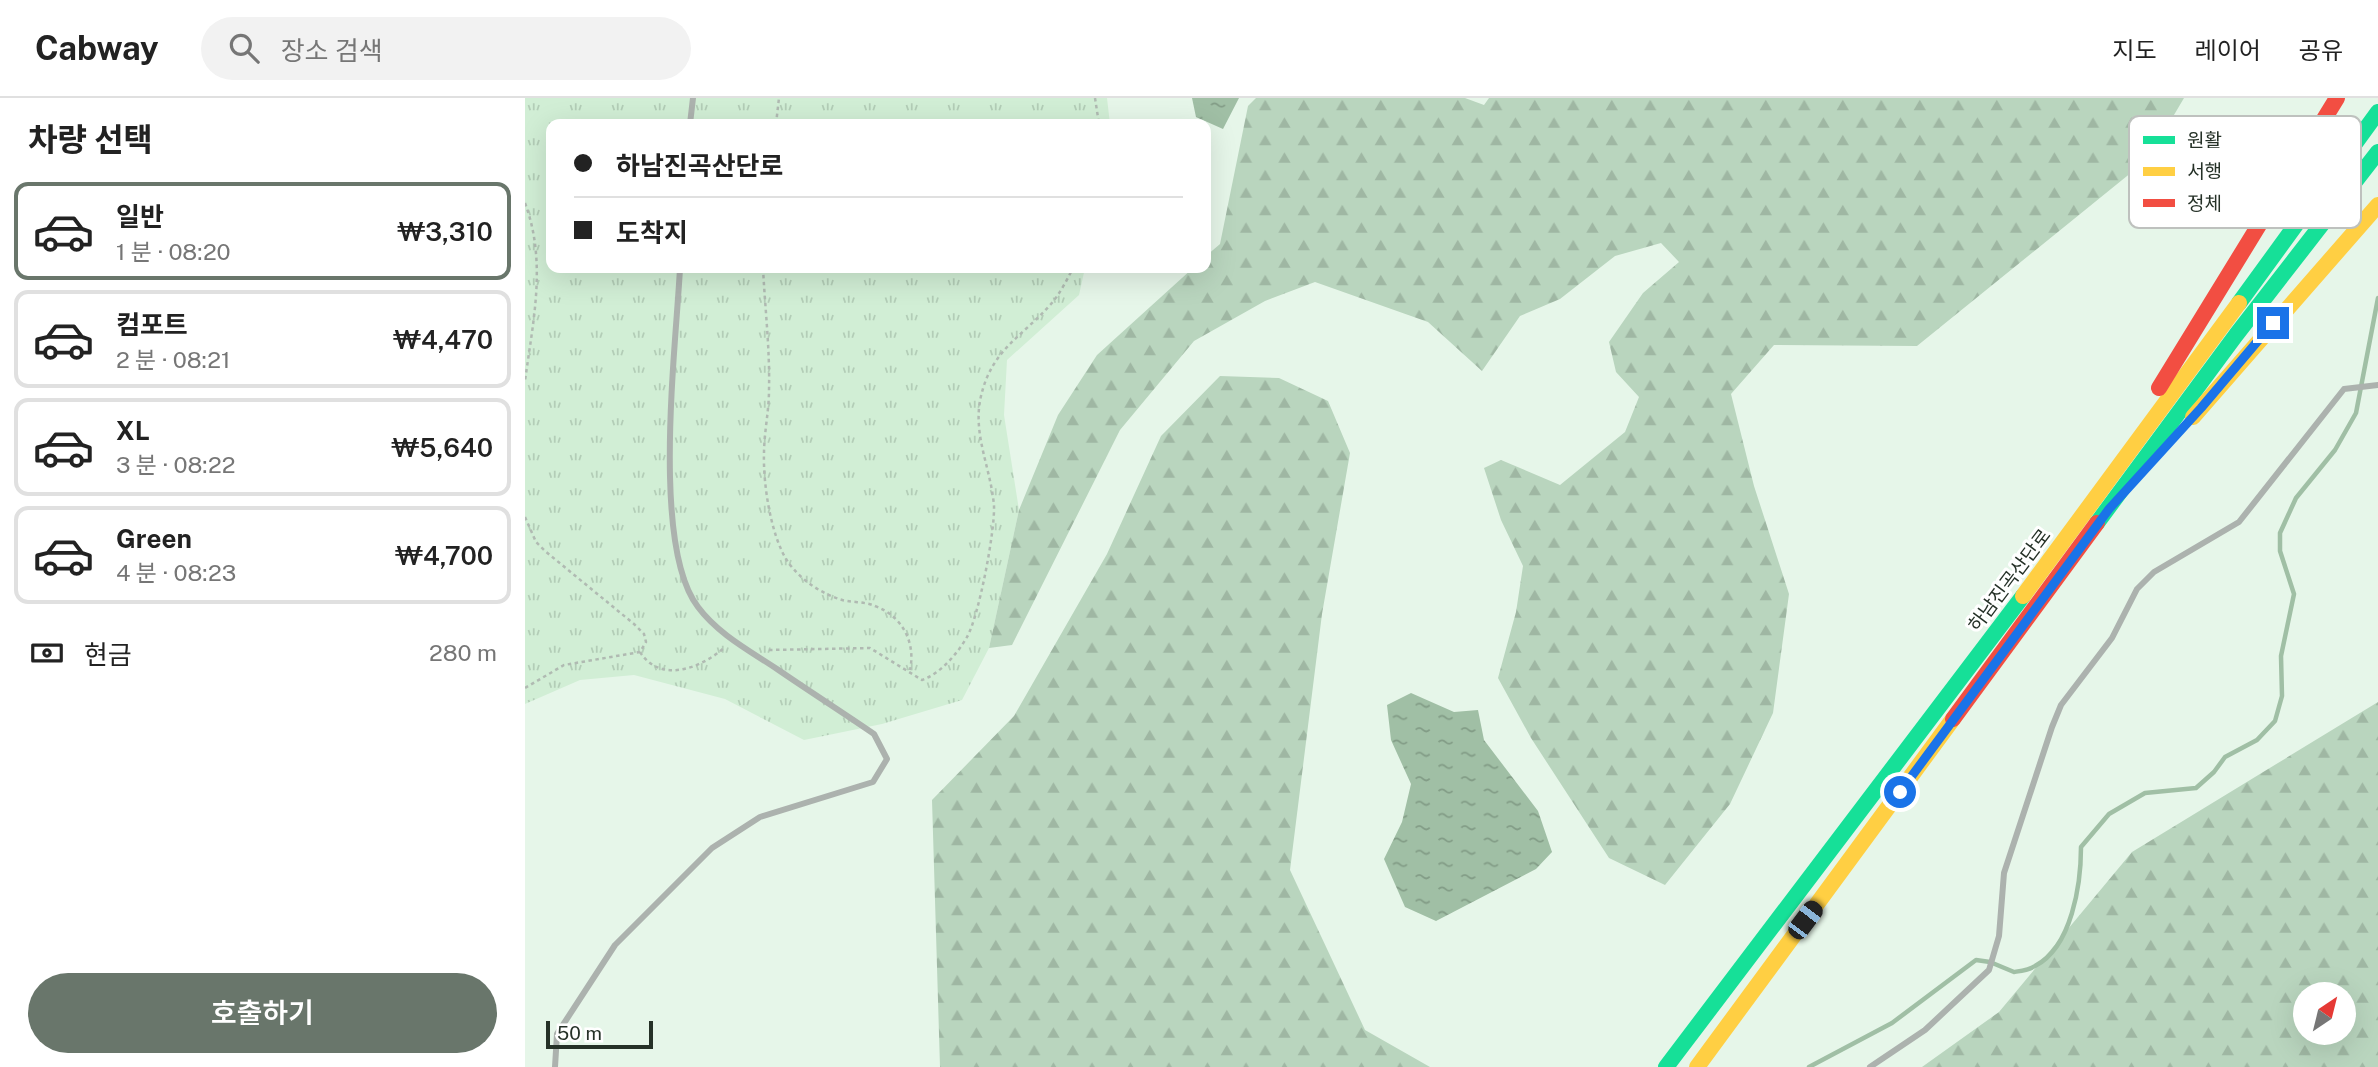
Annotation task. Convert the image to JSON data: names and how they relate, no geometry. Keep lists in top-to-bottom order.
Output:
{
  "streets": {
    "highway": ["하남진곡산단로"]
  },
  "legend": ["원활", "서행", "정체"],
  "scale_bar": "50 m",
  "north": "top right",
  "page": {
    "header": "Cabway",
    "search": "장소 검색",
    "nav": ["지도", "레이어", "공유"],
    "heading": "차량 선택",
    "banner": ["하남진곡산단로", "도착지"],
    "list": [
      {
        "name": "일반",
        "note": "1 분 · 08:20",
        "value": "₩3,310"
      },
      {
        "name": "컴포트",
        "note": "2 분 · 08:21",
        "value": "₩4,470"
      },
      {
        "name": "XL",
        "note": "3 분 · 08:22",
        "value": "₩5,640"
      },
      {
        "name": "Green",
        "note": "4 분 · 08:23",
        "value": "₩4,700"
      }
    ],
    "pay": ["현금", "280 m"],
    "buttons": "호출하기",
    "scale": "50 m"
  }
}
